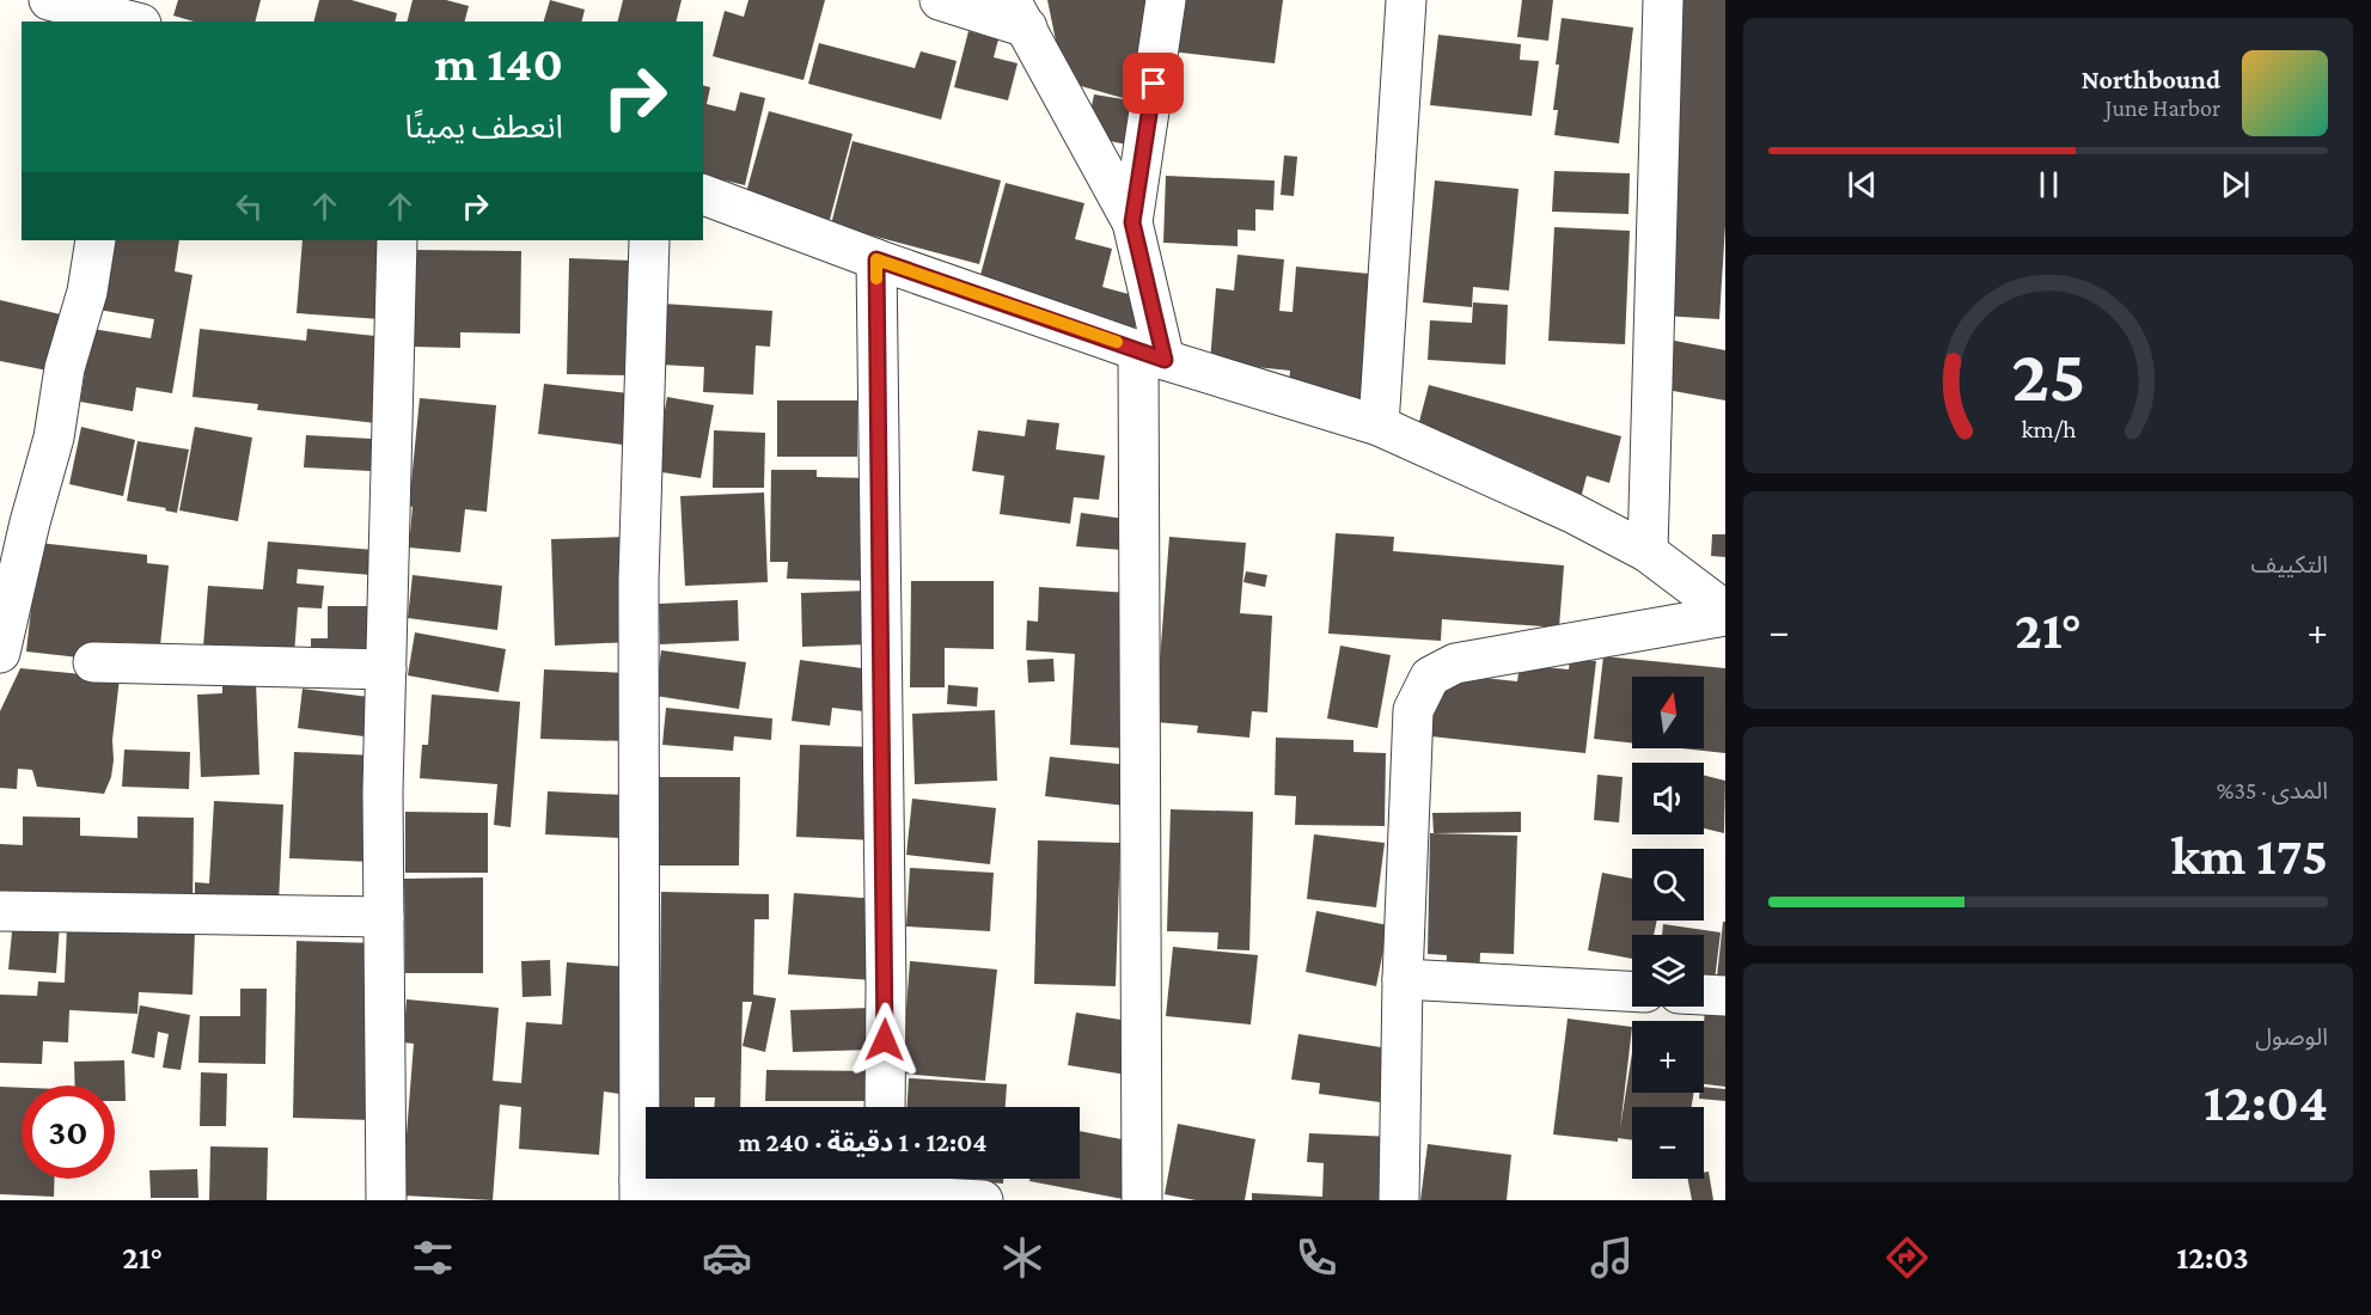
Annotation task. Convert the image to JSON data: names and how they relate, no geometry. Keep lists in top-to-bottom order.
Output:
{
  "north": "top",
  "page": {
    "turn": ["140 m", "انعطف يمينًا"],
    "song": ["Northbound", "June Harbor"],
    "tile": [
      "التكييف",
      ["المدى · 35%", "175 km"],
      ["الوصول", "12:04"]
    ],
    "heat": ["−", "21°", "+"],
    "map_buttons": ["+", "−"],
    "limit": "30",
    "trip": "12:04 · 1 دقيقة · 240 m",
    "tabs": ["12:03", "21°"],
    "gauge": ["25", "km/h"]
  }
}
